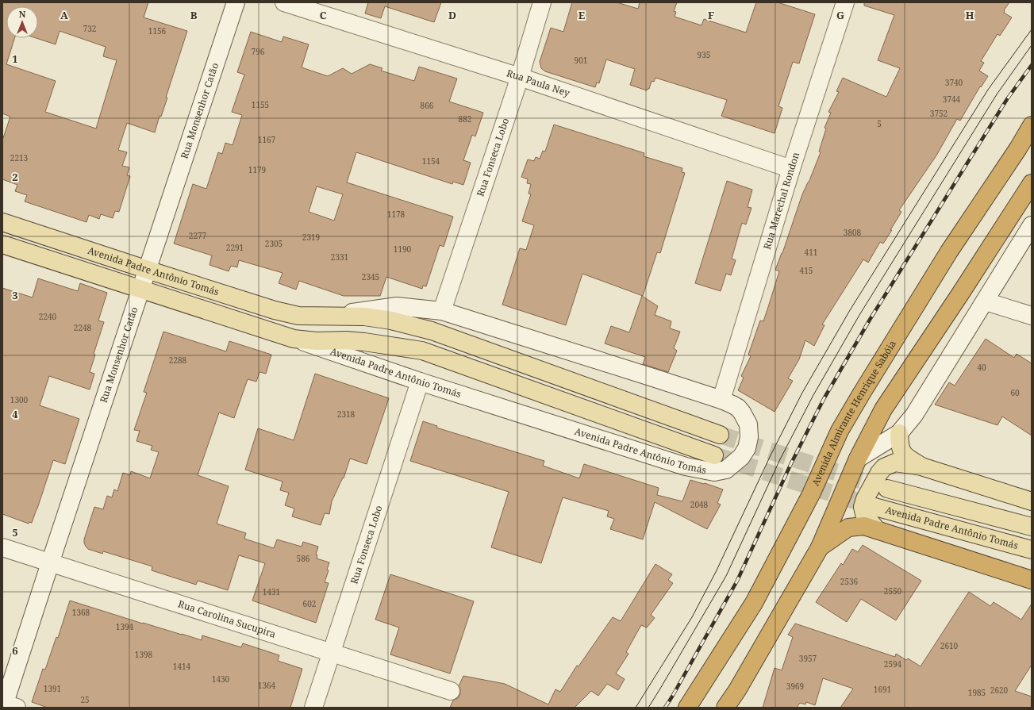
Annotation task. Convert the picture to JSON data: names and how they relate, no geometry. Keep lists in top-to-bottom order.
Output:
{
  "streets": {
    "highway": ["Avenida Almirante Henrique Sabóia"],
    "main road": ["Avenida Padre Antônio Tomás"],
    "street": [
      "Rua Paula Ney",
      "Rua Monsenhor Catão",
      "Rua Fonseca Lobo",
      "Rua Marechal Rondon",
      "Rua Carolina Sucupira"
    ]
  },
  "crossings": [
    ["Rua Paula Ney", "Rua Fonseca Lobo"],
    ["Rua Paula Ney", "Rua Marechal Rondon"],
    ["Rua Monsenhor Catão", "Avenida Padre Antônio Tomás"],
    ["Rua Monsenhor Catão", "Rua Carolina Sucupira"],
    ["Rua Fonseca Lobo", "Avenida Padre Antônio Tomás"],
    ["Rua Fonseca Lobo", "Rua Carolina Sucupira"],
    ["Rua Marechal Rondon", "Avenida Padre Antônio Tomás"]
  ],
  "house_numbers": [
    "732",
    "1156",
    "796",
    "935",
    "901",
    "3740",
    "3744",
    "1155",
    "866",
    "3752",
    "882",
    "5",
    "1167",
    "2213",
    "1154",
    "1179",
    "1178",
    "3808",
    "2277",
    "2319",
    "2305",
    "2291",
    "1190",
    "411",
    "2331",
    "415",
    "2345",
    "2240",
    "2248",
    "2288",
    "40",
    "60",
    "1300",
    "2318",
    "2048",
    "586",
    "2536",
    "2550",
    "1431",
    "602",
    "1368",
    "1394",
    "2610",
    "1398",
    "3957",
    "2594",
    "1414",
    "1430",
    "1364",
    "3969",
    "1391",
    "1691",
    "2620",
    "1985",
    "25"
  ],
  "north": "top",
  "grid": {
    "columns": [
      "A",
      "B",
      "C",
      "D",
      "E",
      "F",
      "G",
      "H"
    ],
    "rows": [
      "1",
      "2",
      "3",
      "4",
      "5",
      "6"
    ]
  }
}
